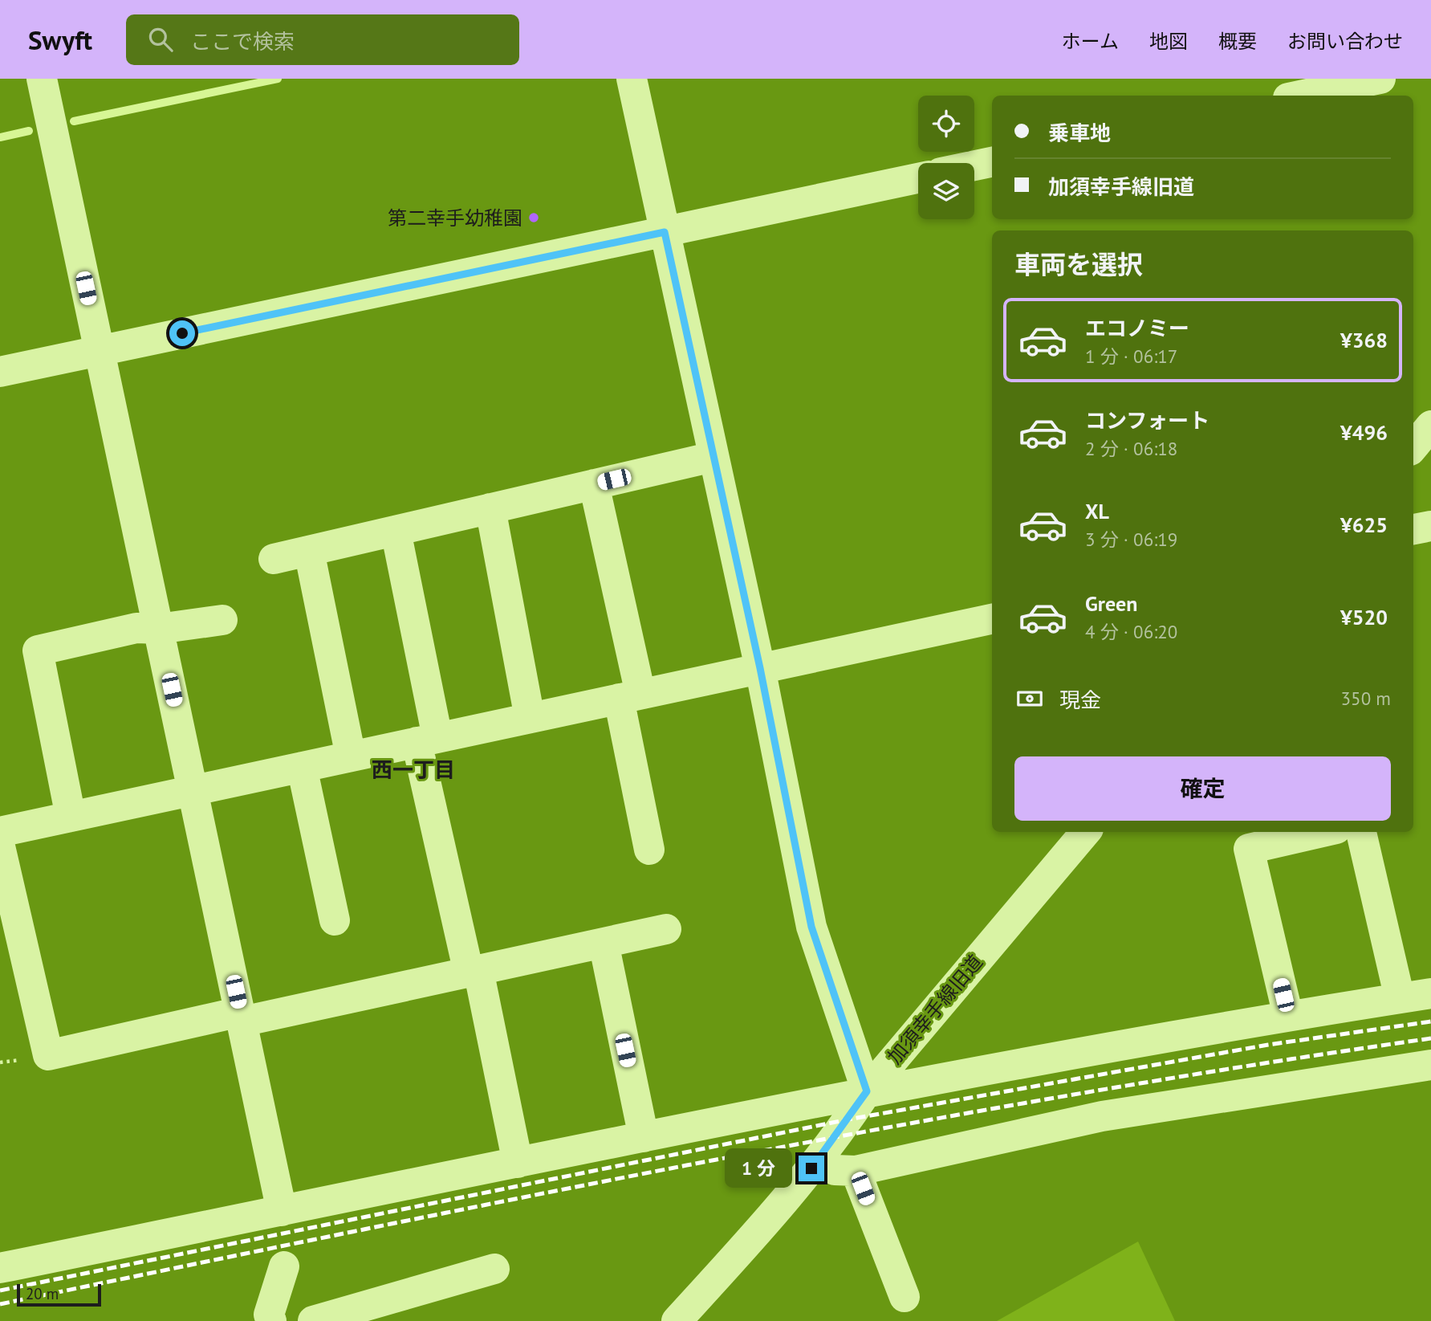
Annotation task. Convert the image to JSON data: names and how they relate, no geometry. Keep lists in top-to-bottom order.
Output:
{
  "streets": {
    "street": ["加須幸手線旧道"]
  },
  "districts": ["西一丁目"],
  "places": ["第二幸手幼稚園"],
  "scale_bar": "20 m",
  "page": {
    "header": "Swyft",
    "search": "ここで検索",
    "nav": [
      "ホーム",
      "地図",
      "概要",
      "お問い合わせ"
    ],
    "banner": ["乗車地", "加須幸手線旧道"],
    "heading": "車両を選択",
    "list": [
      {
        "name": "エコノミー",
        "note": "1 分 · 06:17",
        "value": "¥368"
      },
      {
        "name": "コンフォート",
        "note": "2 分 · 06:18",
        "value": "¥496"
      },
      {
        "name": "XL",
        "note": "3 分 · 06:19",
        "value": "¥625"
      },
      {
        "name": "Green",
        "note": "4 分 · 06:20",
        "value": "¥520"
      }
    ],
    "pay": ["現金", "350 m"],
    "buttons": "確定",
    "bubble": "1 分",
    "scale": "20 m"
  }
}
